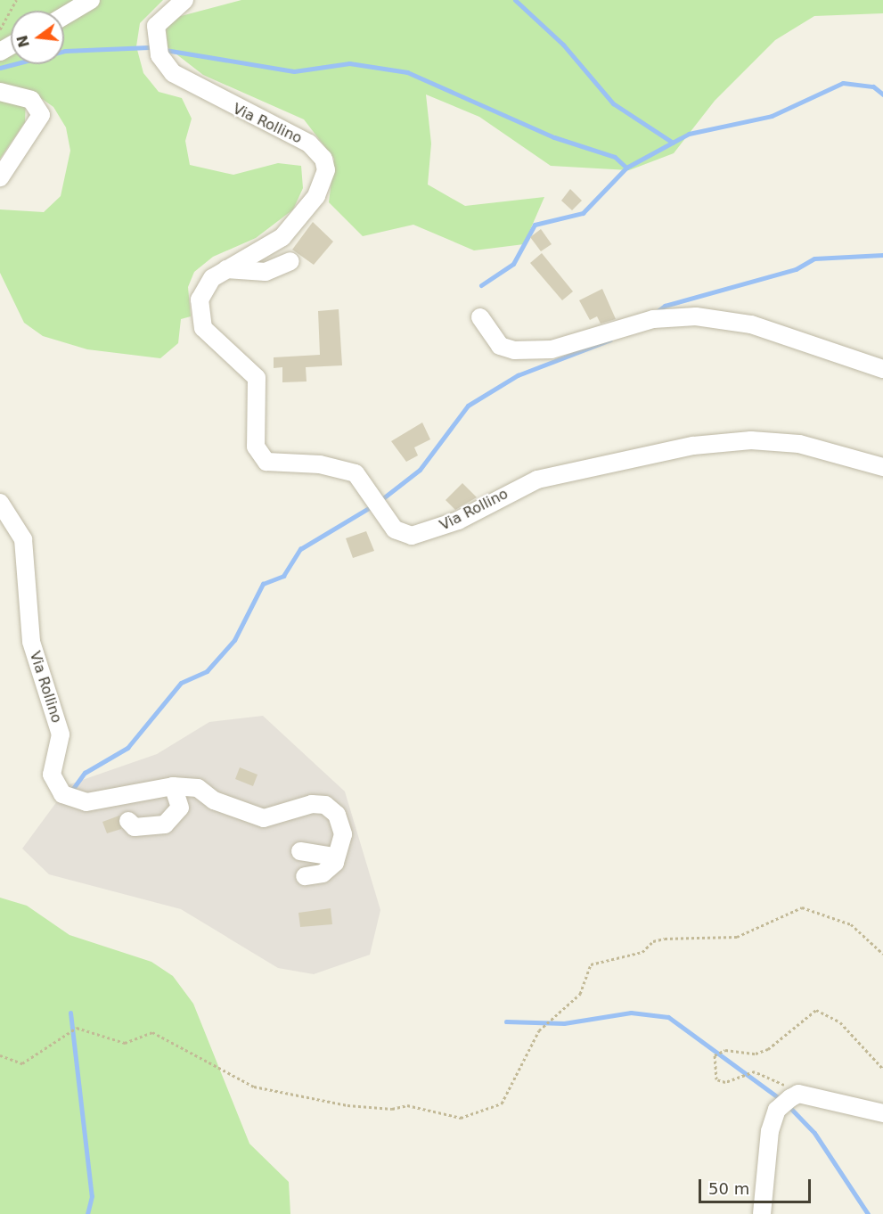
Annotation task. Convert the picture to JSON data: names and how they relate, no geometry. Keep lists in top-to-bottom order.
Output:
{
  "streets": {
    "street": ["Via Rollino"]
  },
  "scale_bar": "50 m",
  "north": "left"
}
